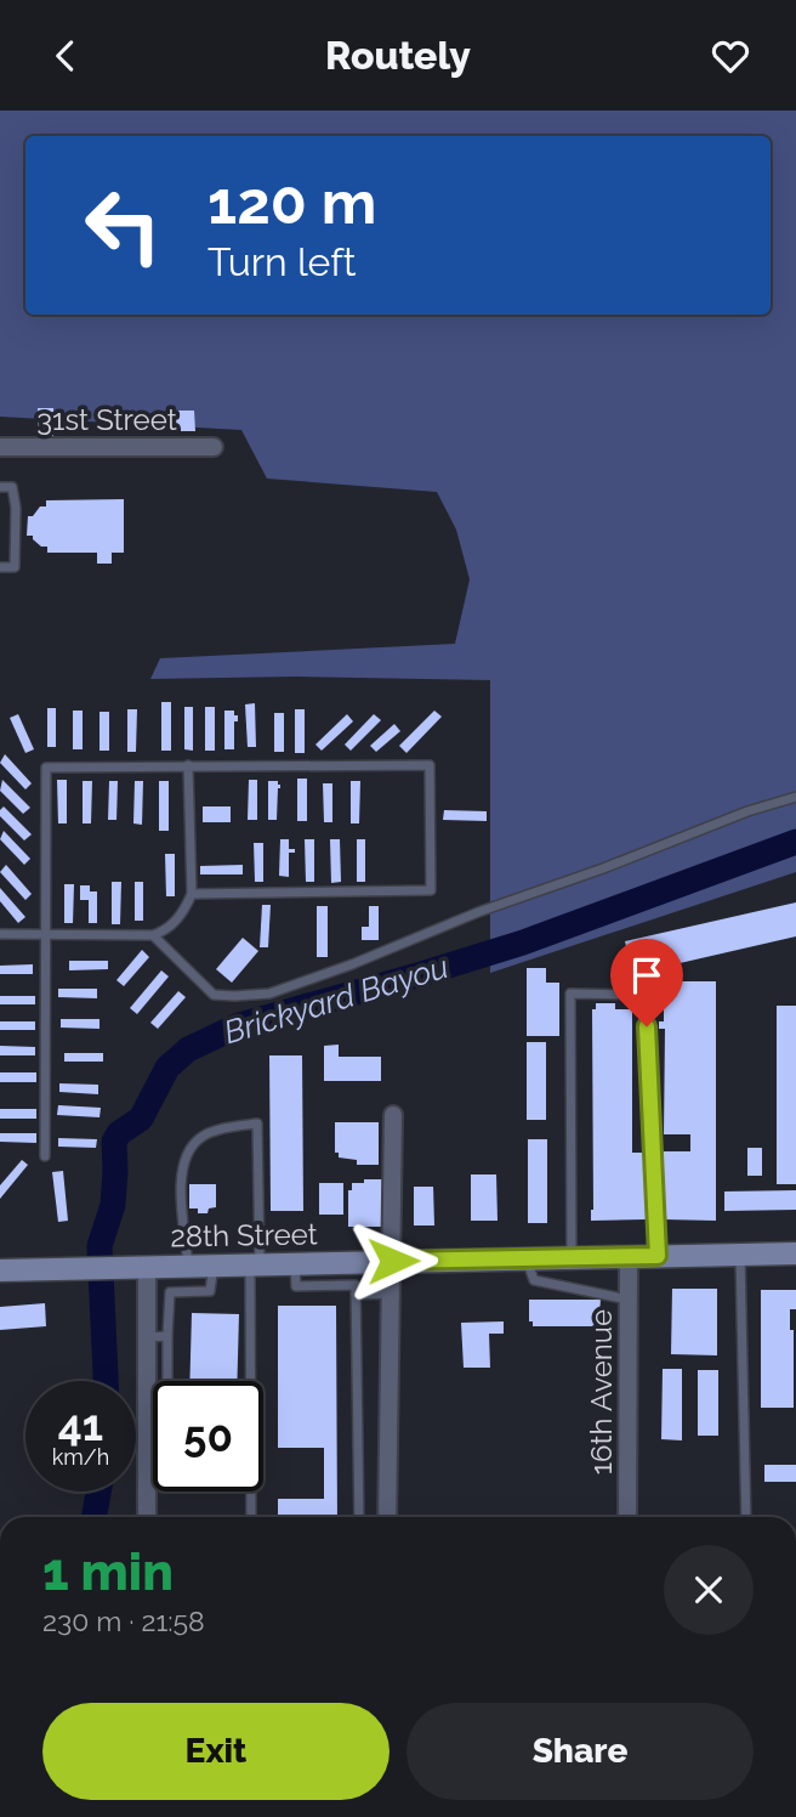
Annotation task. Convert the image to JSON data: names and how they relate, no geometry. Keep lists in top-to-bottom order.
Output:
{
  "streets": {
    "main road": ["28th Street"],
    "street": ["31st Street", "16th Avenue"]
  },
  "crossings": [
    ["28th Street", "16th Avenue"]
  ],
  "water": ["Brickyard Bayou"],
  "page": {
    "header": "Routely",
    "turn": ["120 m", "Turn left"],
    "speed": "41 km/h",
    "limit": "50",
    "heading": ["1 min", "230 m · 21:58"],
    "buttons": ["Exit", "Share"]
  }
}
